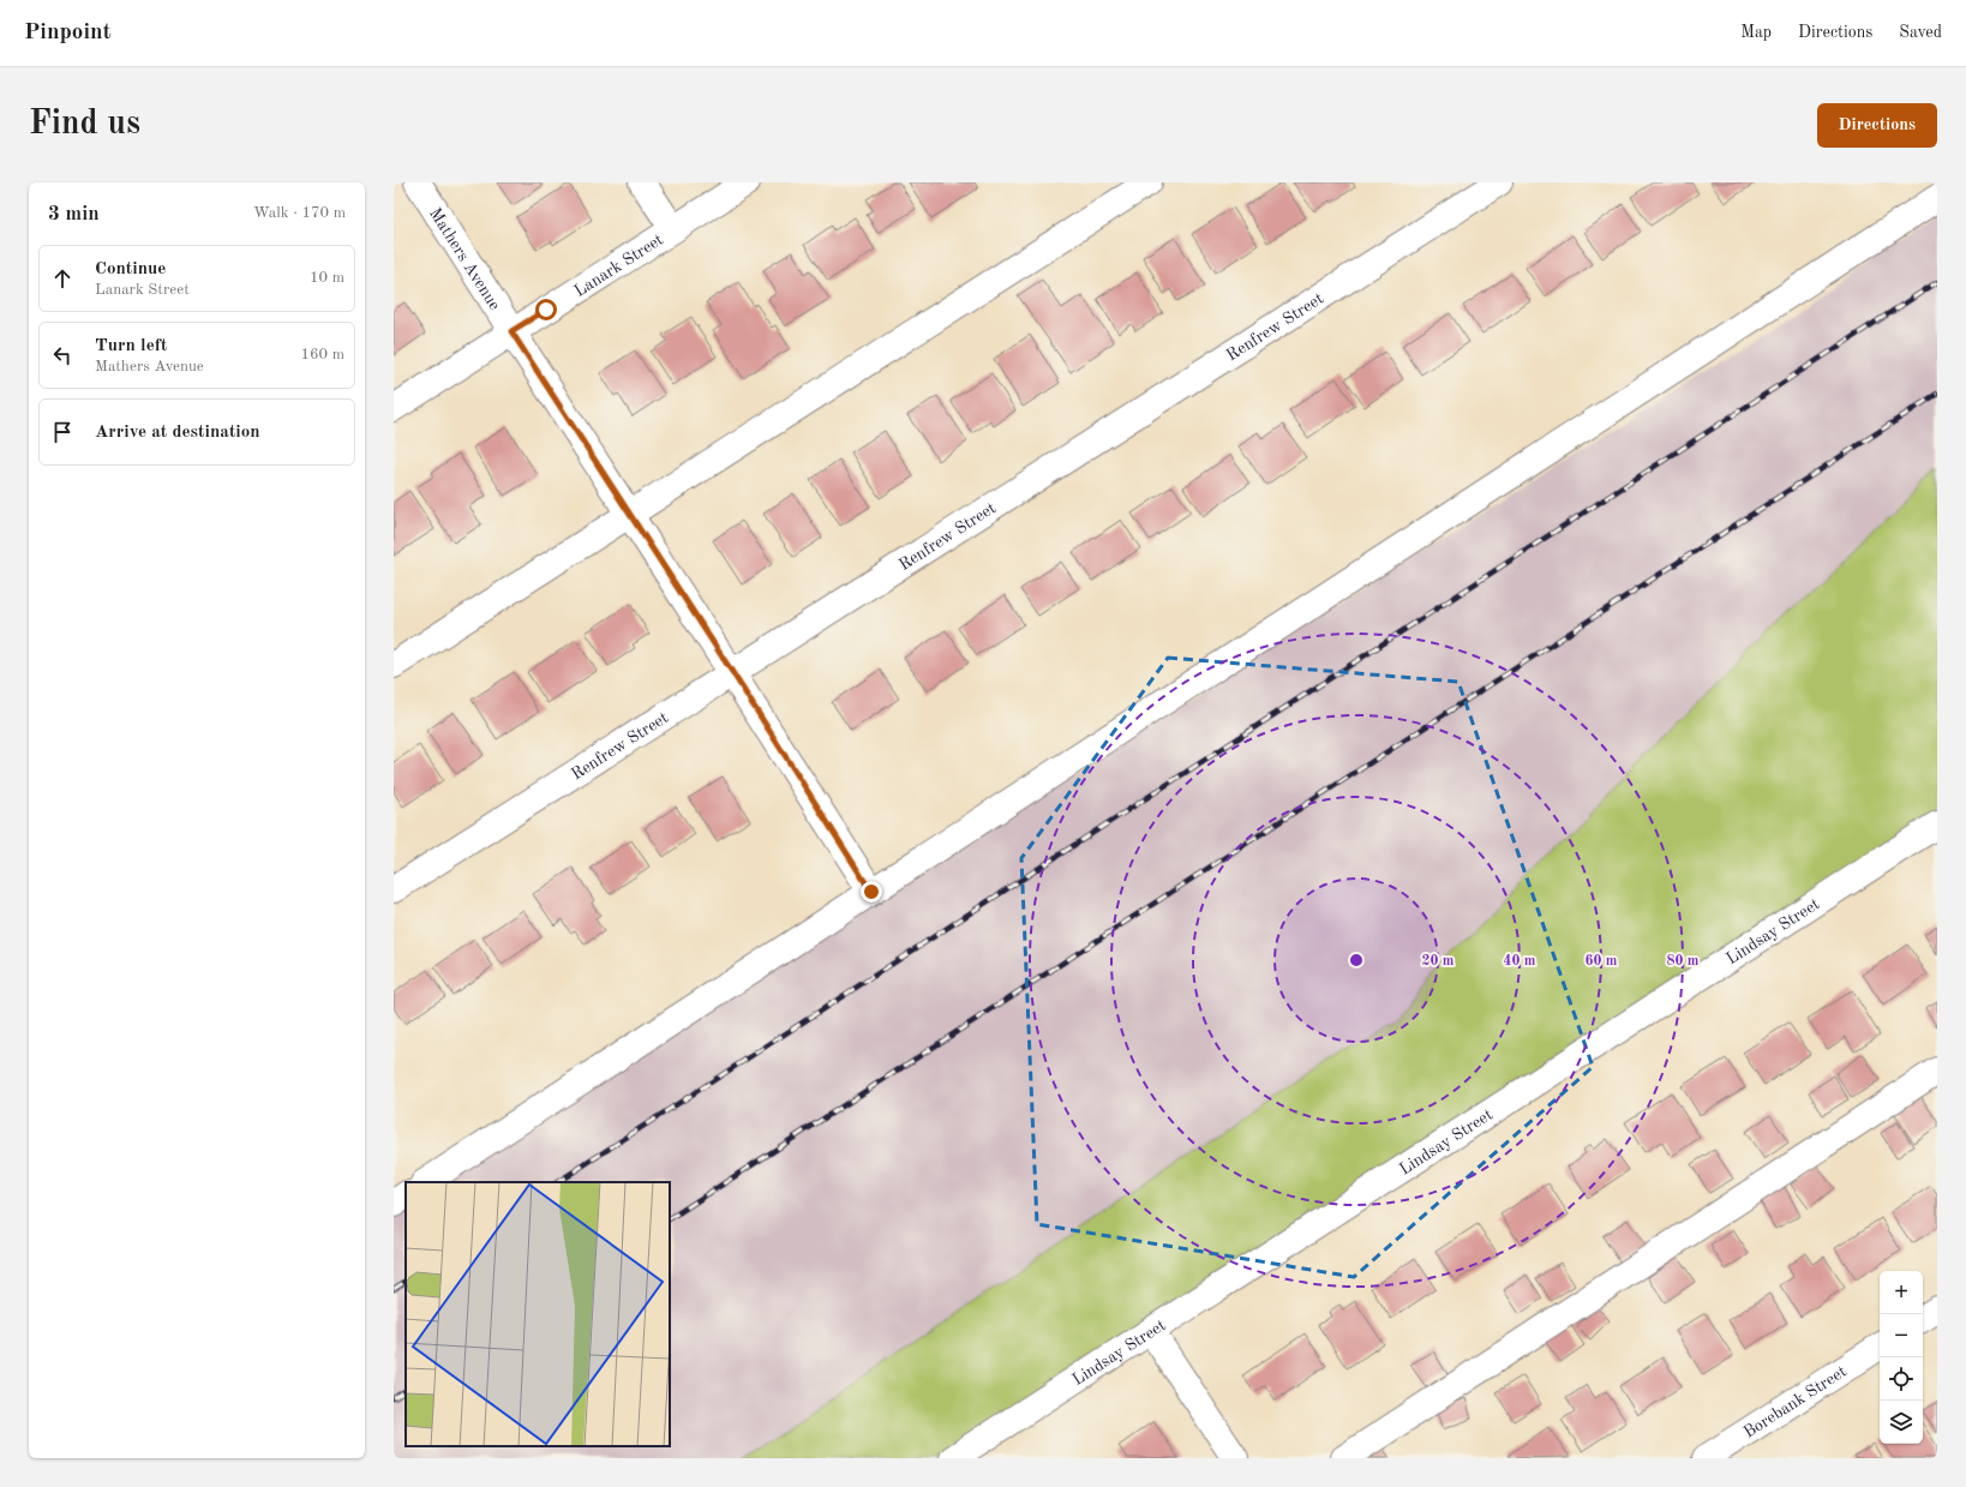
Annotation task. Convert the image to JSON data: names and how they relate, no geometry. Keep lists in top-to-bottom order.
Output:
{
  "streets": {
    "street": [
      "Mathers Avenue",
      "Lanark Street",
      "Renfrew Street",
      "Lindsay Street",
      "Borebank Street"
    ]
  },
  "crossings": [
    ["Mathers Avenue", "Lanark Street"],
    ["Mathers Avenue", "Renfrew Street"]
  ],
  "page": {
    "header": "Pinpoint",
    "nav": ["Map", "Directions", "Saved"],
    "buttons": "Directions",
    "title": "Find us",
    "heading": ["3 min", "Walk · 170 m"],
    "list": [
      ["Continue", "Lanark Street", "10 m"],
      ["Turn left", "Mathers Avenue", "160 m"],
      "Arrive at destination"
    ],
    "map_buttons": ["+", "−"]
  },
  "rings": [
    "20 m",
    "40 m",
    "60 m",
    "80 m"
  ]
}
